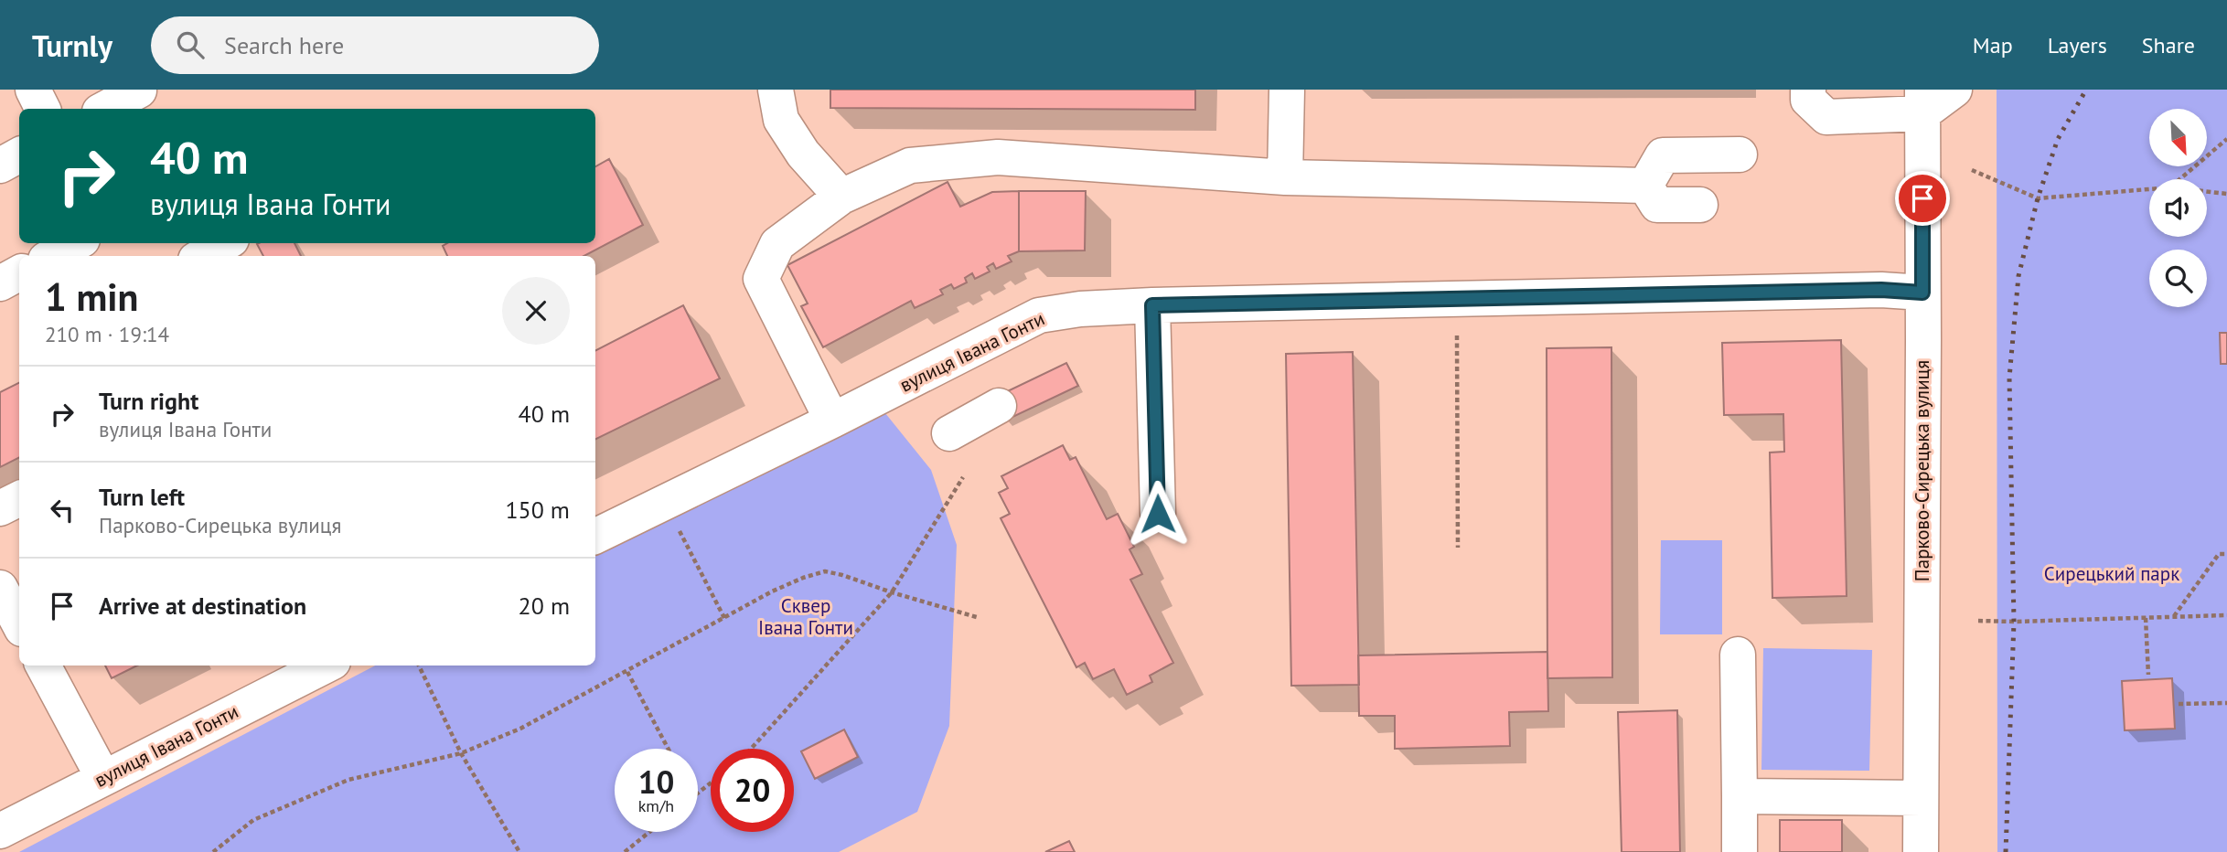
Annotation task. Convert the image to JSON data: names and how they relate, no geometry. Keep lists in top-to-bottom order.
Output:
{
  "streets": {
    "street": ["вулиця Івана Гонти", "Парково-Сирецька вулиця"]
  },
  "crossings": [
    ["вулиця Івана Гонти", "Парково-Сирецька вулиця"]
  ],
  "parks": ["Сирецький парк", "Сквер Івана Гонти"],
  "north": "bottom right",
  "page": {
    "header": "Turnly",
    "search": "Search here",
    "nav": ["Map", "Layers", "Share"],
    "turn": ["40 m", "вулиця Івана Гонти"],
    "heading": ["1 min", "210 m · 19:14"],
    "list": [
      {
        "name": "Turn right",
        "note": "вулиця Івана Гонти",
        "value": "40 m"
      },
      {
        "name": "Turn left",
        "note": "Парково-Сирецька вулиця",
        "value": "150 m"
      },
      {
        "name": "Arrive at destination",
        "value": "20 m"
      }
    ],
    "speed": "10 km/h",
    "limit": "20"
  }
}
